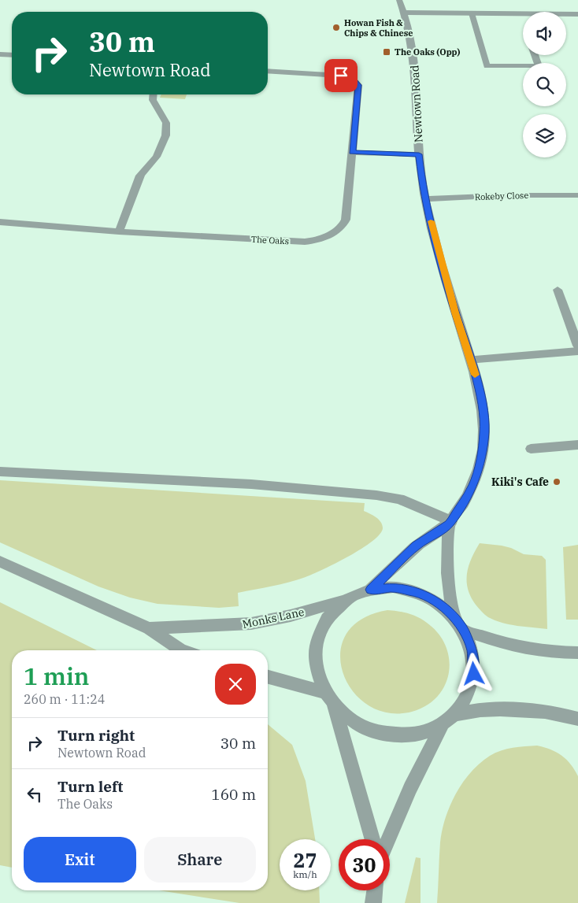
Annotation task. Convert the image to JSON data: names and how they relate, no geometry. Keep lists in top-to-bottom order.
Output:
{
  "streets": {
    "street": [
      "Newtown Road",
      "Rokeby Close",
      "The Oaks",
      "Monks Lane"
    ]
  },
  "crossings": [
    ["Newtown Road", "Rokeby Close"]
  ],
  "places": {
    "other": ["Howan Fish & Chips & Chinese", "Kiki's Cafe"],
    "transit": ["The Oaks (Opp)"]
  },
  "page": {
    "turn": ["30 m", "Newtown Road"],
    "heading": ["1 min", "260 m · 11:24"],
    "list": [
      {
        "name": "Turn right",
        "note": "Newtown Road",
        "value": "30 m"
      },
      {
        "name": "Turn left",
        "note": "The Oaks",
        "value": "160 m"
      }
    ],
    "buttons": ["Exit", "Share"],
    "speed": "27 km/h",
    "limit": "30"
  }
}
